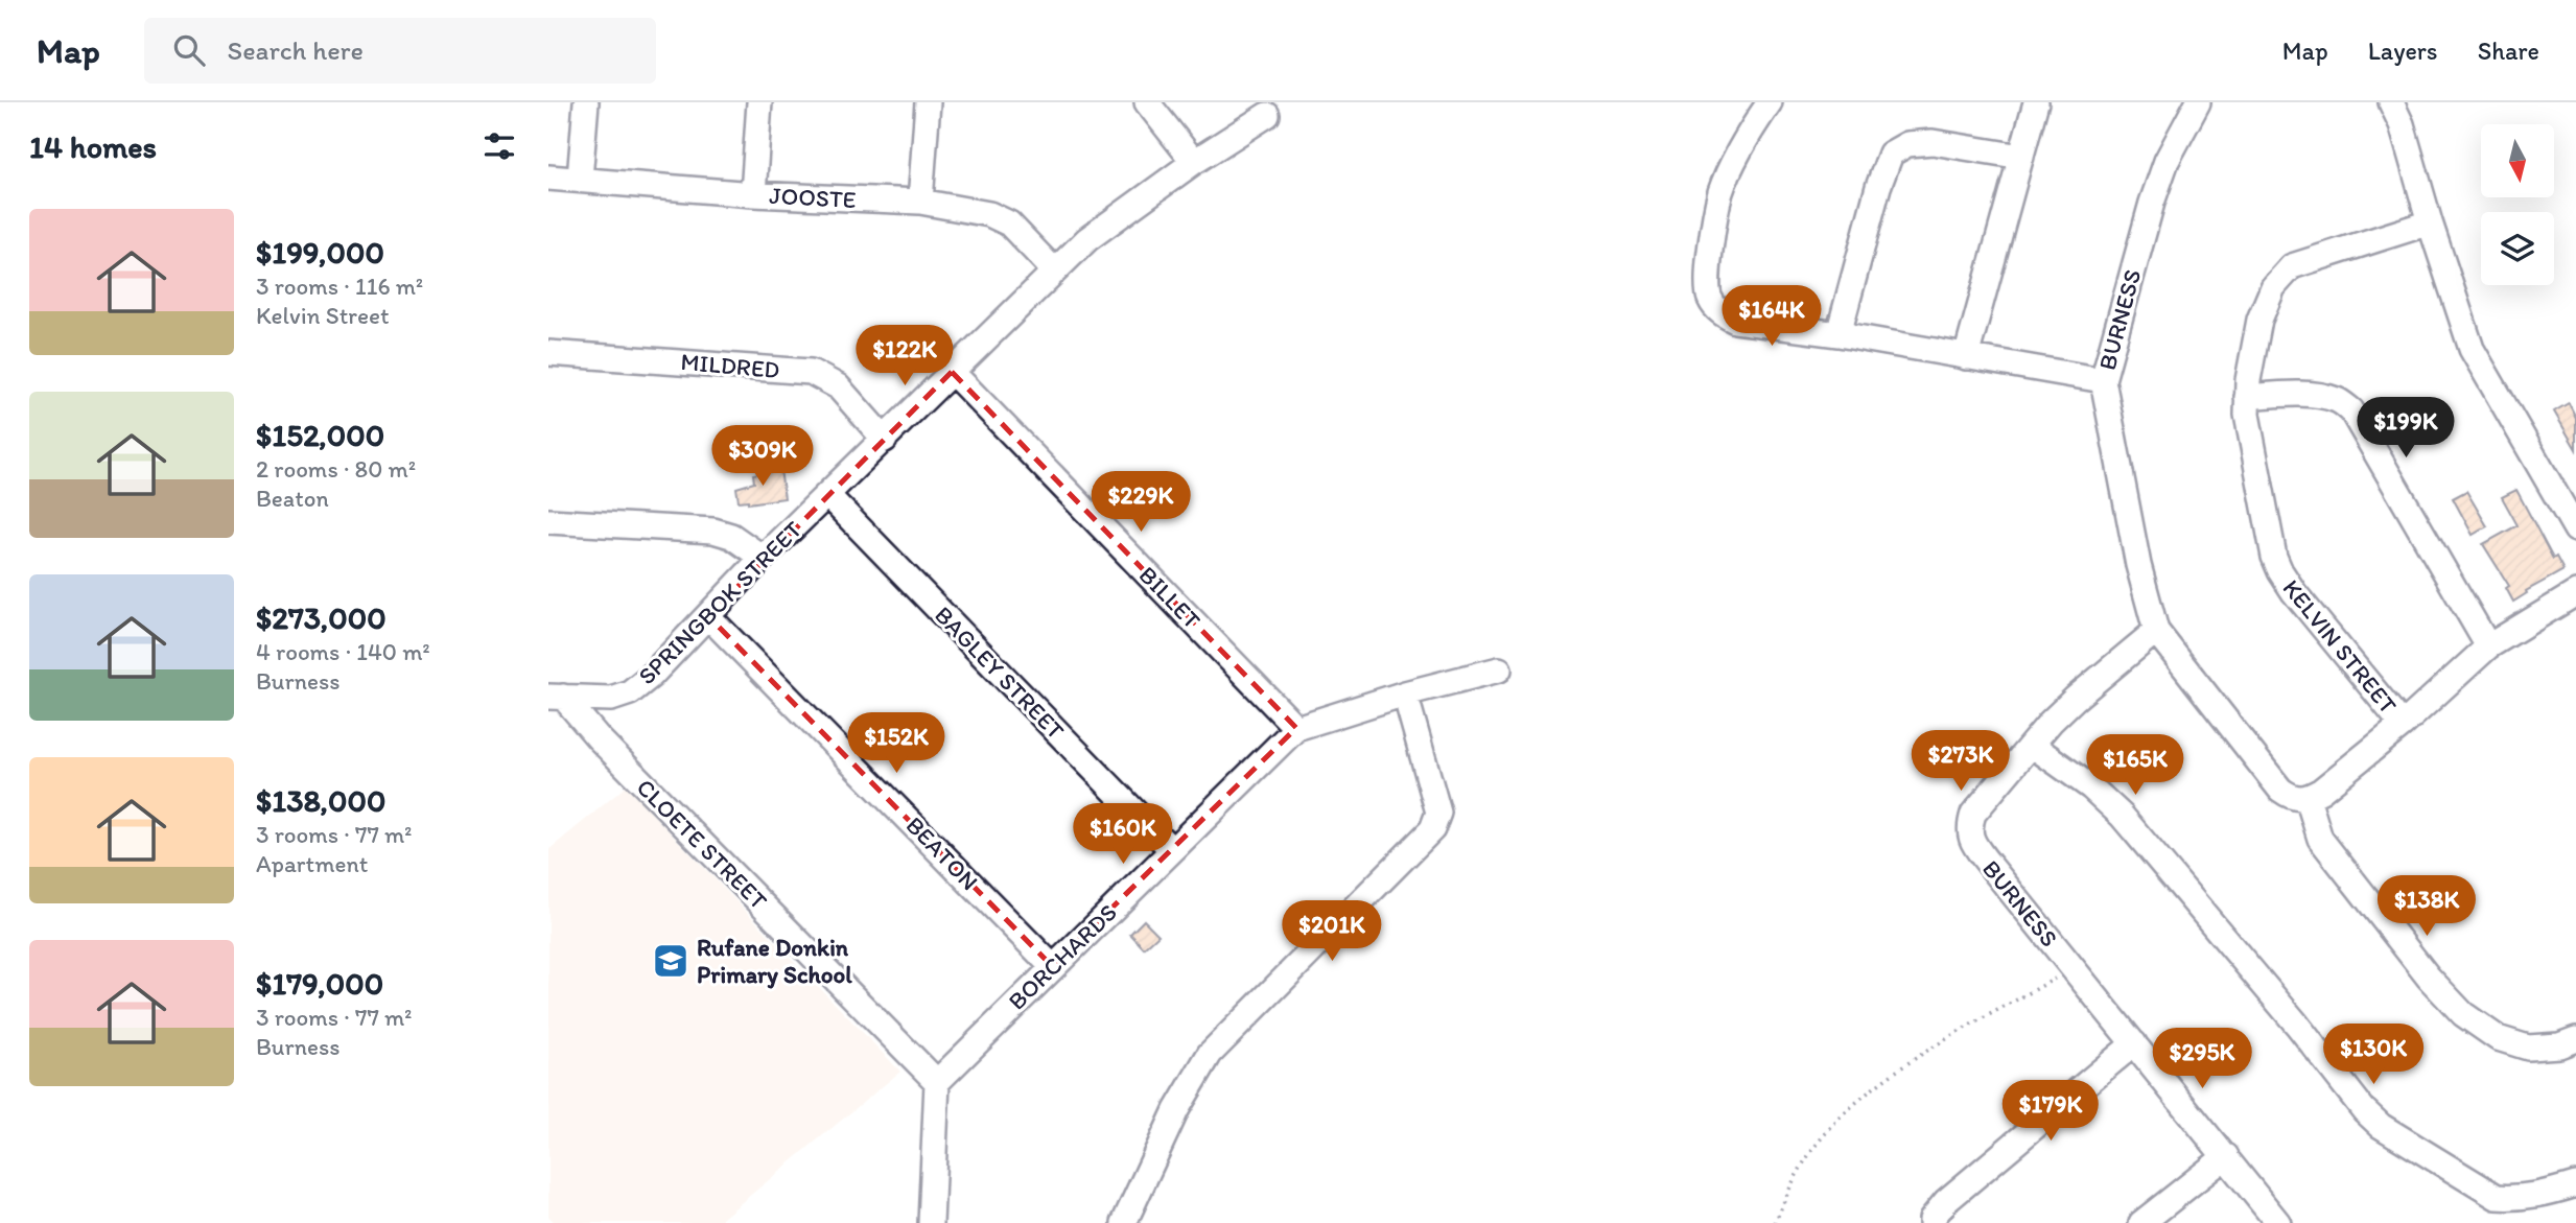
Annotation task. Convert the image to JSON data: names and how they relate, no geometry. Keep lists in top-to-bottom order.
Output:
{
  "streets": {
    "street": [
      "JOOSTE",
      "BURNESS",
      "MILDRED",
      "BILLET",
      "SPRINGBOK STREET",
      "KELVIN STREET",
      "BAGLEY STREET",
      "CLOETE STREET",
      "BEATON",
      "BORCHARDS"
    ]
  },
  "crossings": [
    ["JOOSTE", "SPRINGBOK STREET"],
    ["MILDRED", "SPRINGBOK STREET"],
    ["BILLET", "SPRINGBOK STREET"],
    ["BILLET", "BORCHARDS"],
    ["SPRINGBOK STREET", "BAGLEY STREET"],
    ["SPRINGBOK STREET", "CLOETE STREET"],
    ["SPRINGBOK STREET", "BEATON"],
    ["BAGLEY STREET", "BORCHARDS"],
    ["CLOETE STREET", "BORCHARDS"],
    ["BEATON", "BORCHARDS"]
  ],
  "places": {
    "school or university": ["Rufane Donkin Primary School"]
  },
  "north": "bottom",
  "page": {
    "header": "Map",
    "search": "Search here",
    "nav": ["Map", "Layers", "Share"],
    "heading": "14 homes",
    "list": [
      {
        "name": "$199,000",
        "note": "3 rooms · 116 m² · Kelvin Street"
      },
      {
        "name": "$152,000",
        "note": "2 rooms · 80 m² · Beaton"
      },
      {
        "name": "$273,000",
        "note": "4 rooms · 140 m² · Burness"
      },
      {
        "name": "$138,000",
        "note": "3 rooms · 77 m² · Apartment"
      },
      {
        "name": "$179,000",
        "note": "3 rooms · 77 m² · Burness"
      }
    ],
    "price": [
      "$164K",
      "$122K",
      "$199K",
      "$309K",
      "$229K",
      "$152K",
      "$273K",
      "$165K",
      "$160K",
      "$138K",
      "$201K",
      "$130K",
      "$295K",
      "$179K"
    ]
  }
}
